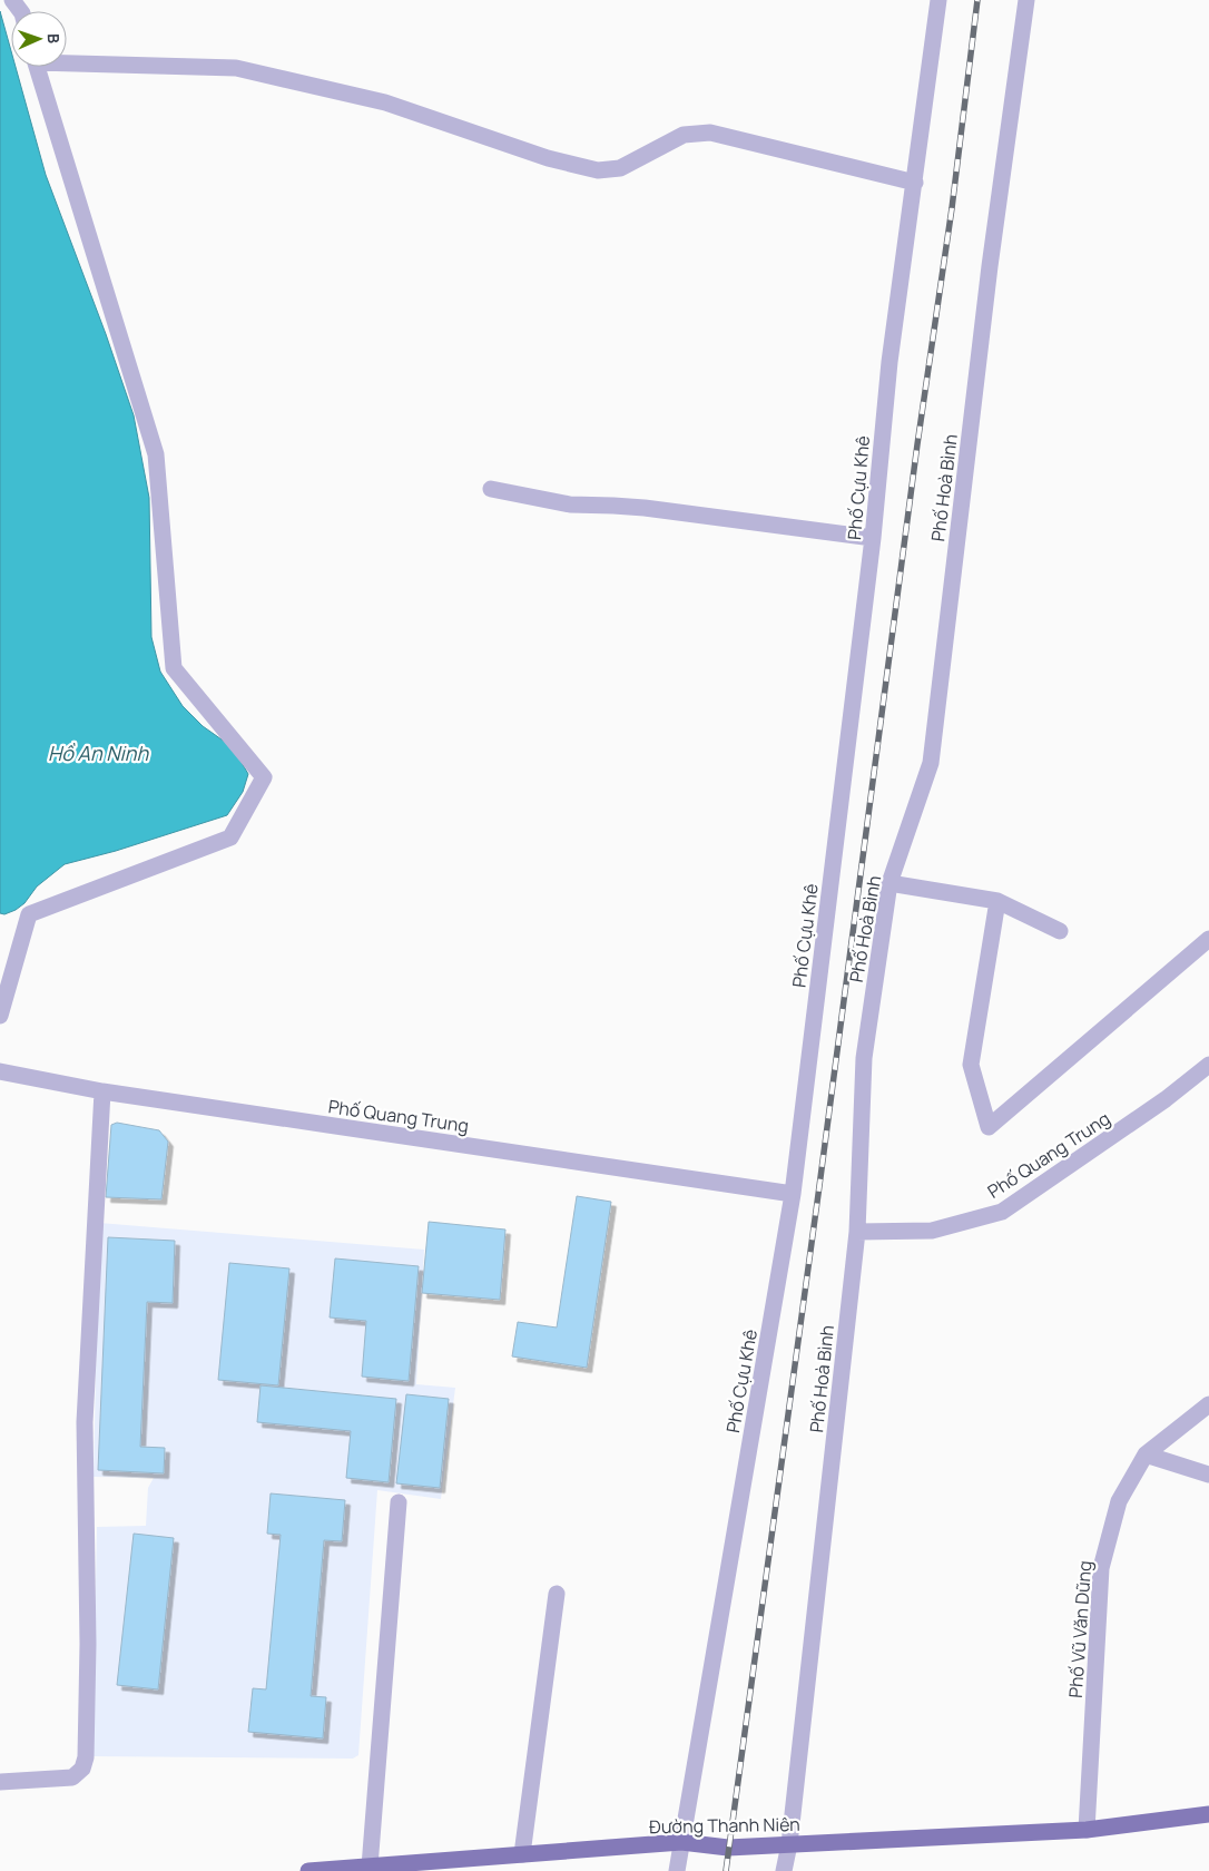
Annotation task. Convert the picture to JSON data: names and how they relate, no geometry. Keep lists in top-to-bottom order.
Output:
{
  "streets": {
    "main road": ["Đường Thanh Niên"],
    "street": [
      "Phố Cựu Khê",
      "Phố Hoà Bình",
      "Phố Quang Trung",
      "Phố Vũ Văn Dũng"
    ]
  },
  "crossings": [
    ["Phố Cựu Khê", "Phố Quang Trung"],
    ["Phố Cựu Khê", "Đường Thanh Niên"],
    ["Phố Hoà Bình", "Phố Quang Trung"],
    ["Phố Hoà Bình", "Đường Thanh Niên"],
    ["Phố Vũ Văn Dũng", "Đường Thanh Niên"]
  ],
  "water": ["Hồ An Ninh"],
  "north": "right"
}
